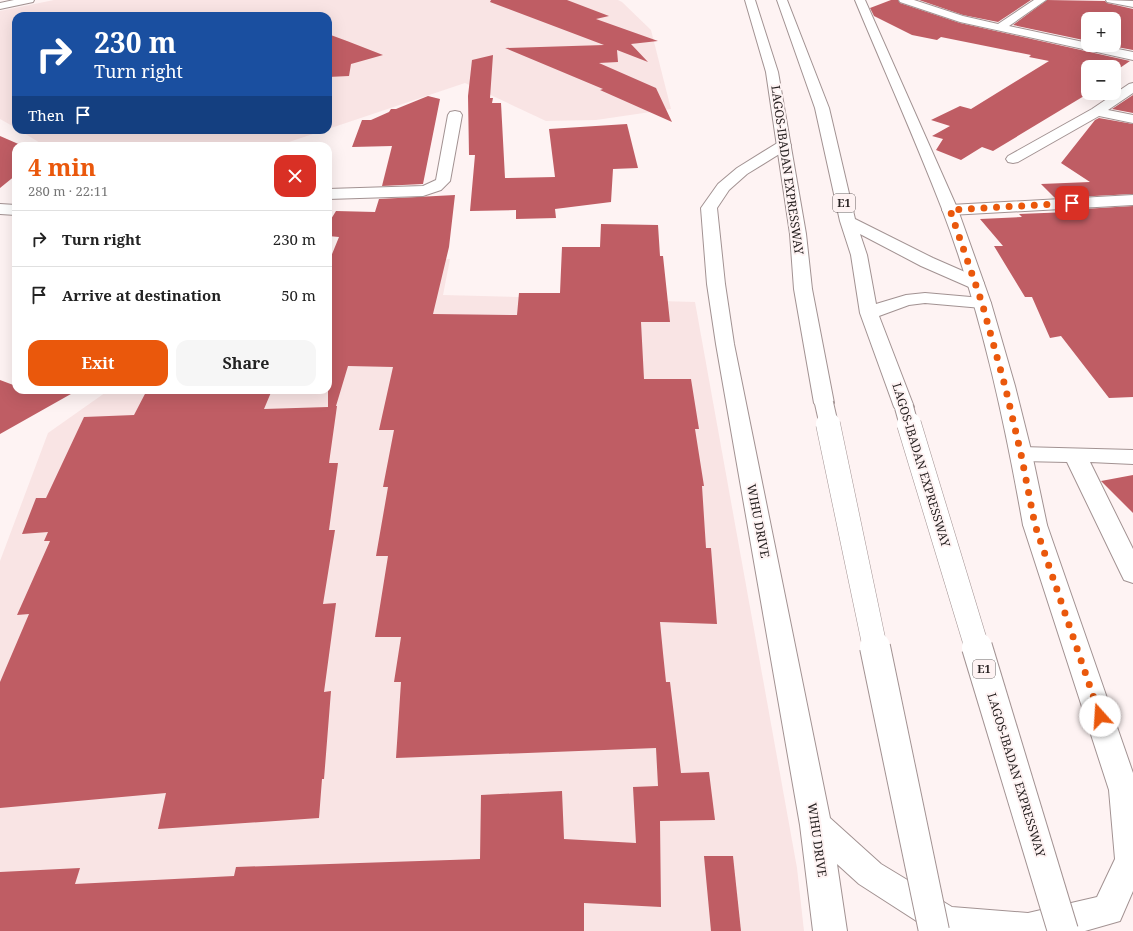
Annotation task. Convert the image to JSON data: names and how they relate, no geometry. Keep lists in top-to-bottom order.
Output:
{
  "streets": {
    "main road": ["LAGOS-IBADAN EXPRESSWAY", "E1", "WIHU DRIVE"]
  },
  "crossings": [
    ["LAGOS-IBADAN EXPRESSWAY", "WIHU DRIVE"]
  ],
  "page": {
    "map_buttons": ["+", "−"],
    "turn": ["230 m", "Turn right"],
    "then": "Then",
    "heading": ["4 min", "280 m · 22:11"],
    "list": [
      {
        "name": "Turn right",
        "value": "230 m"
      },
      {
        "name": "Arrive at destination",
        "value": "50 m"
      }
    ],
    "buttons": ["Exit", "Share"]
  }
}
